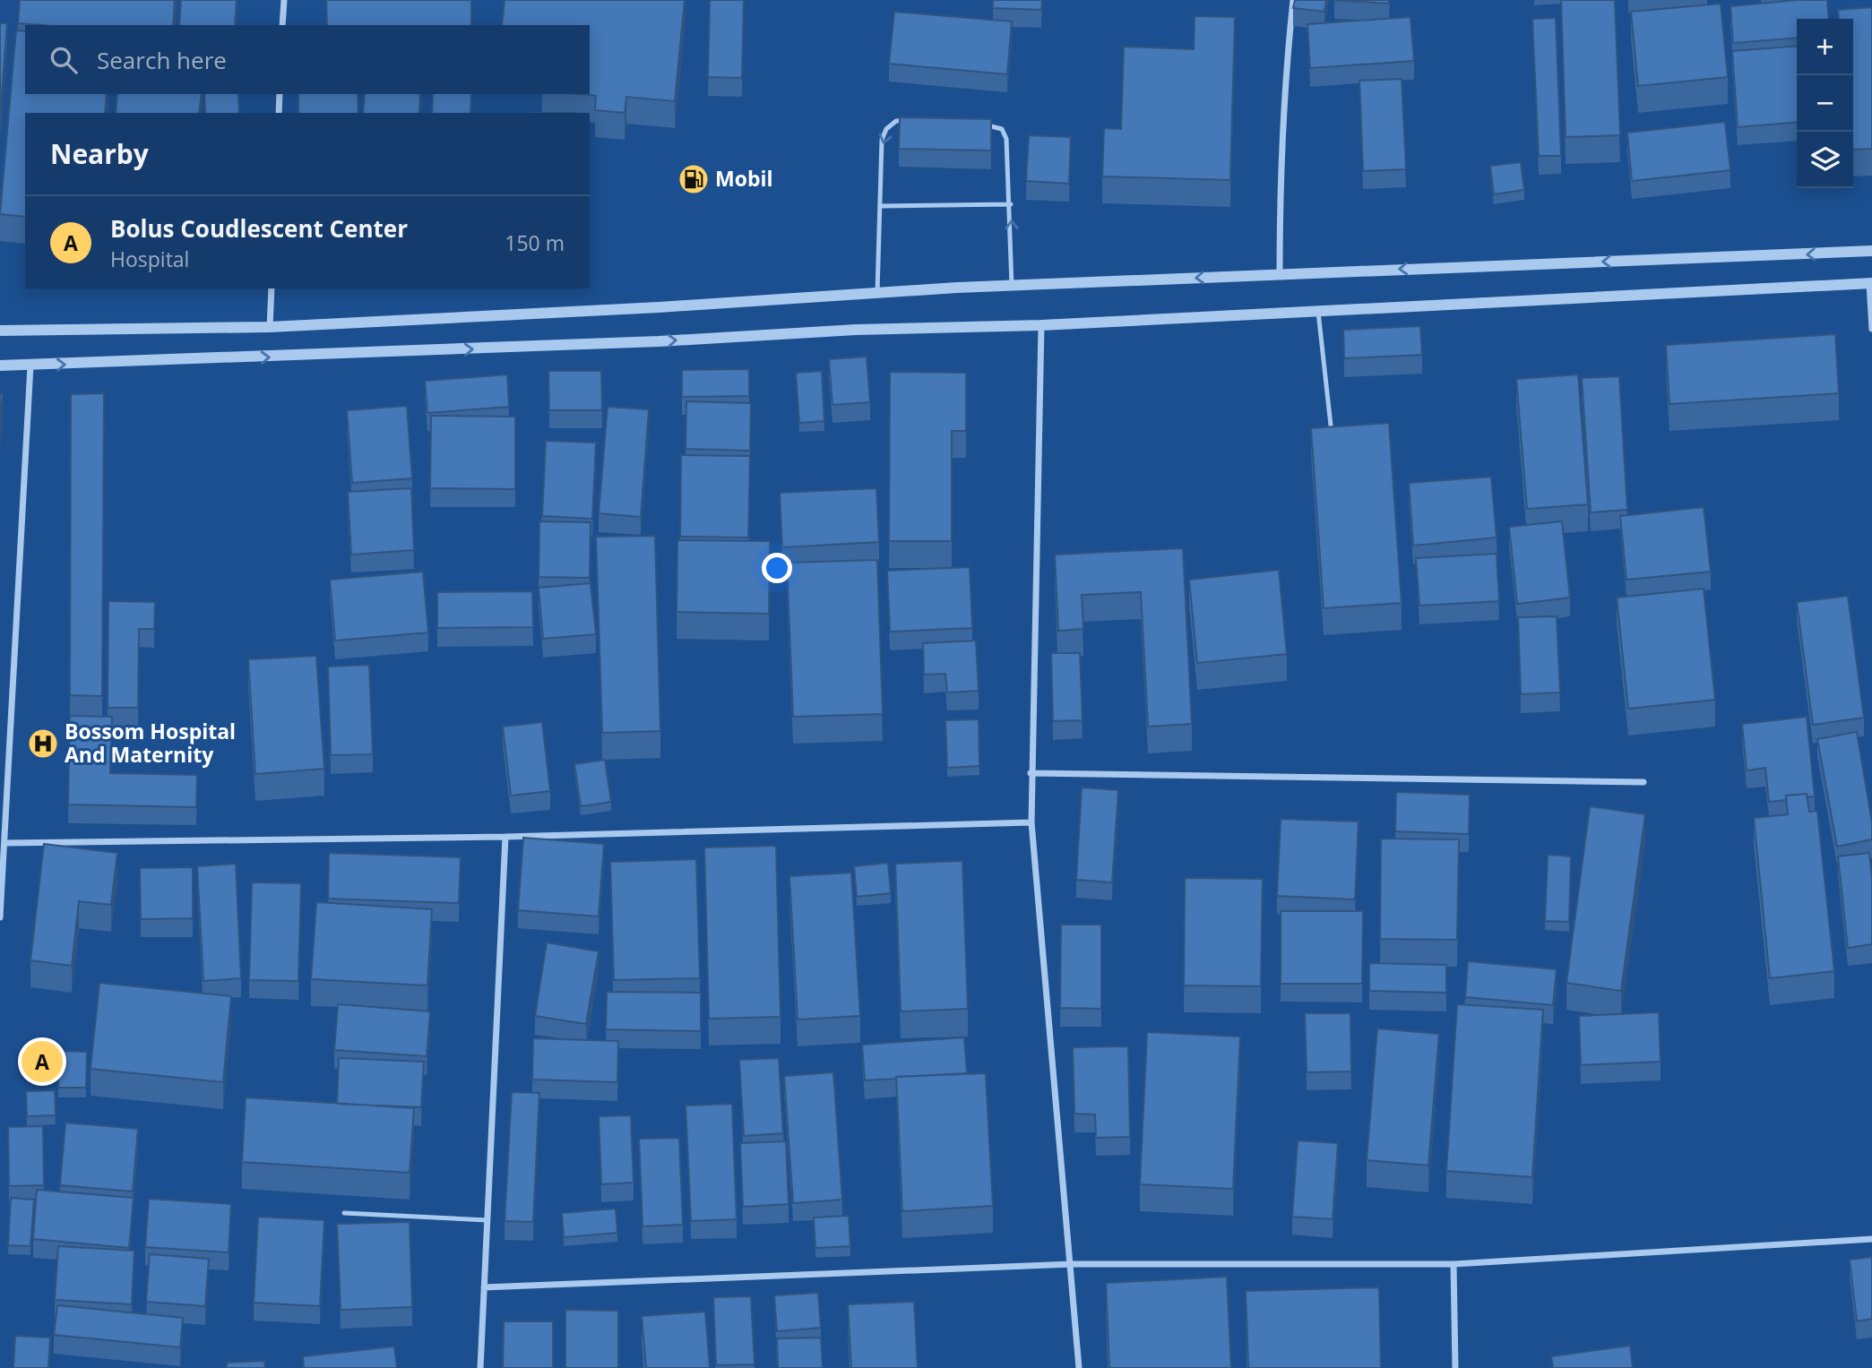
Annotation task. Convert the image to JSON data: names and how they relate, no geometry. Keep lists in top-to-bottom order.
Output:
{
  "places": {
    "fuel station": ["Mobil"],
    "hospital": ["Bossom Hospital And Maternity"]
  },
  "page": {
    "map_buttons": ["+", "−"],
    "search": "Search here",
    "heading": "Nearby",
    "list": [
      {
        "mark": "A",
        "name": "Bolus Coudlescent Center",
        "note": "Hospital",
        "value": "150 m"
      }
    ],
    "pins": "A"
  }
}
